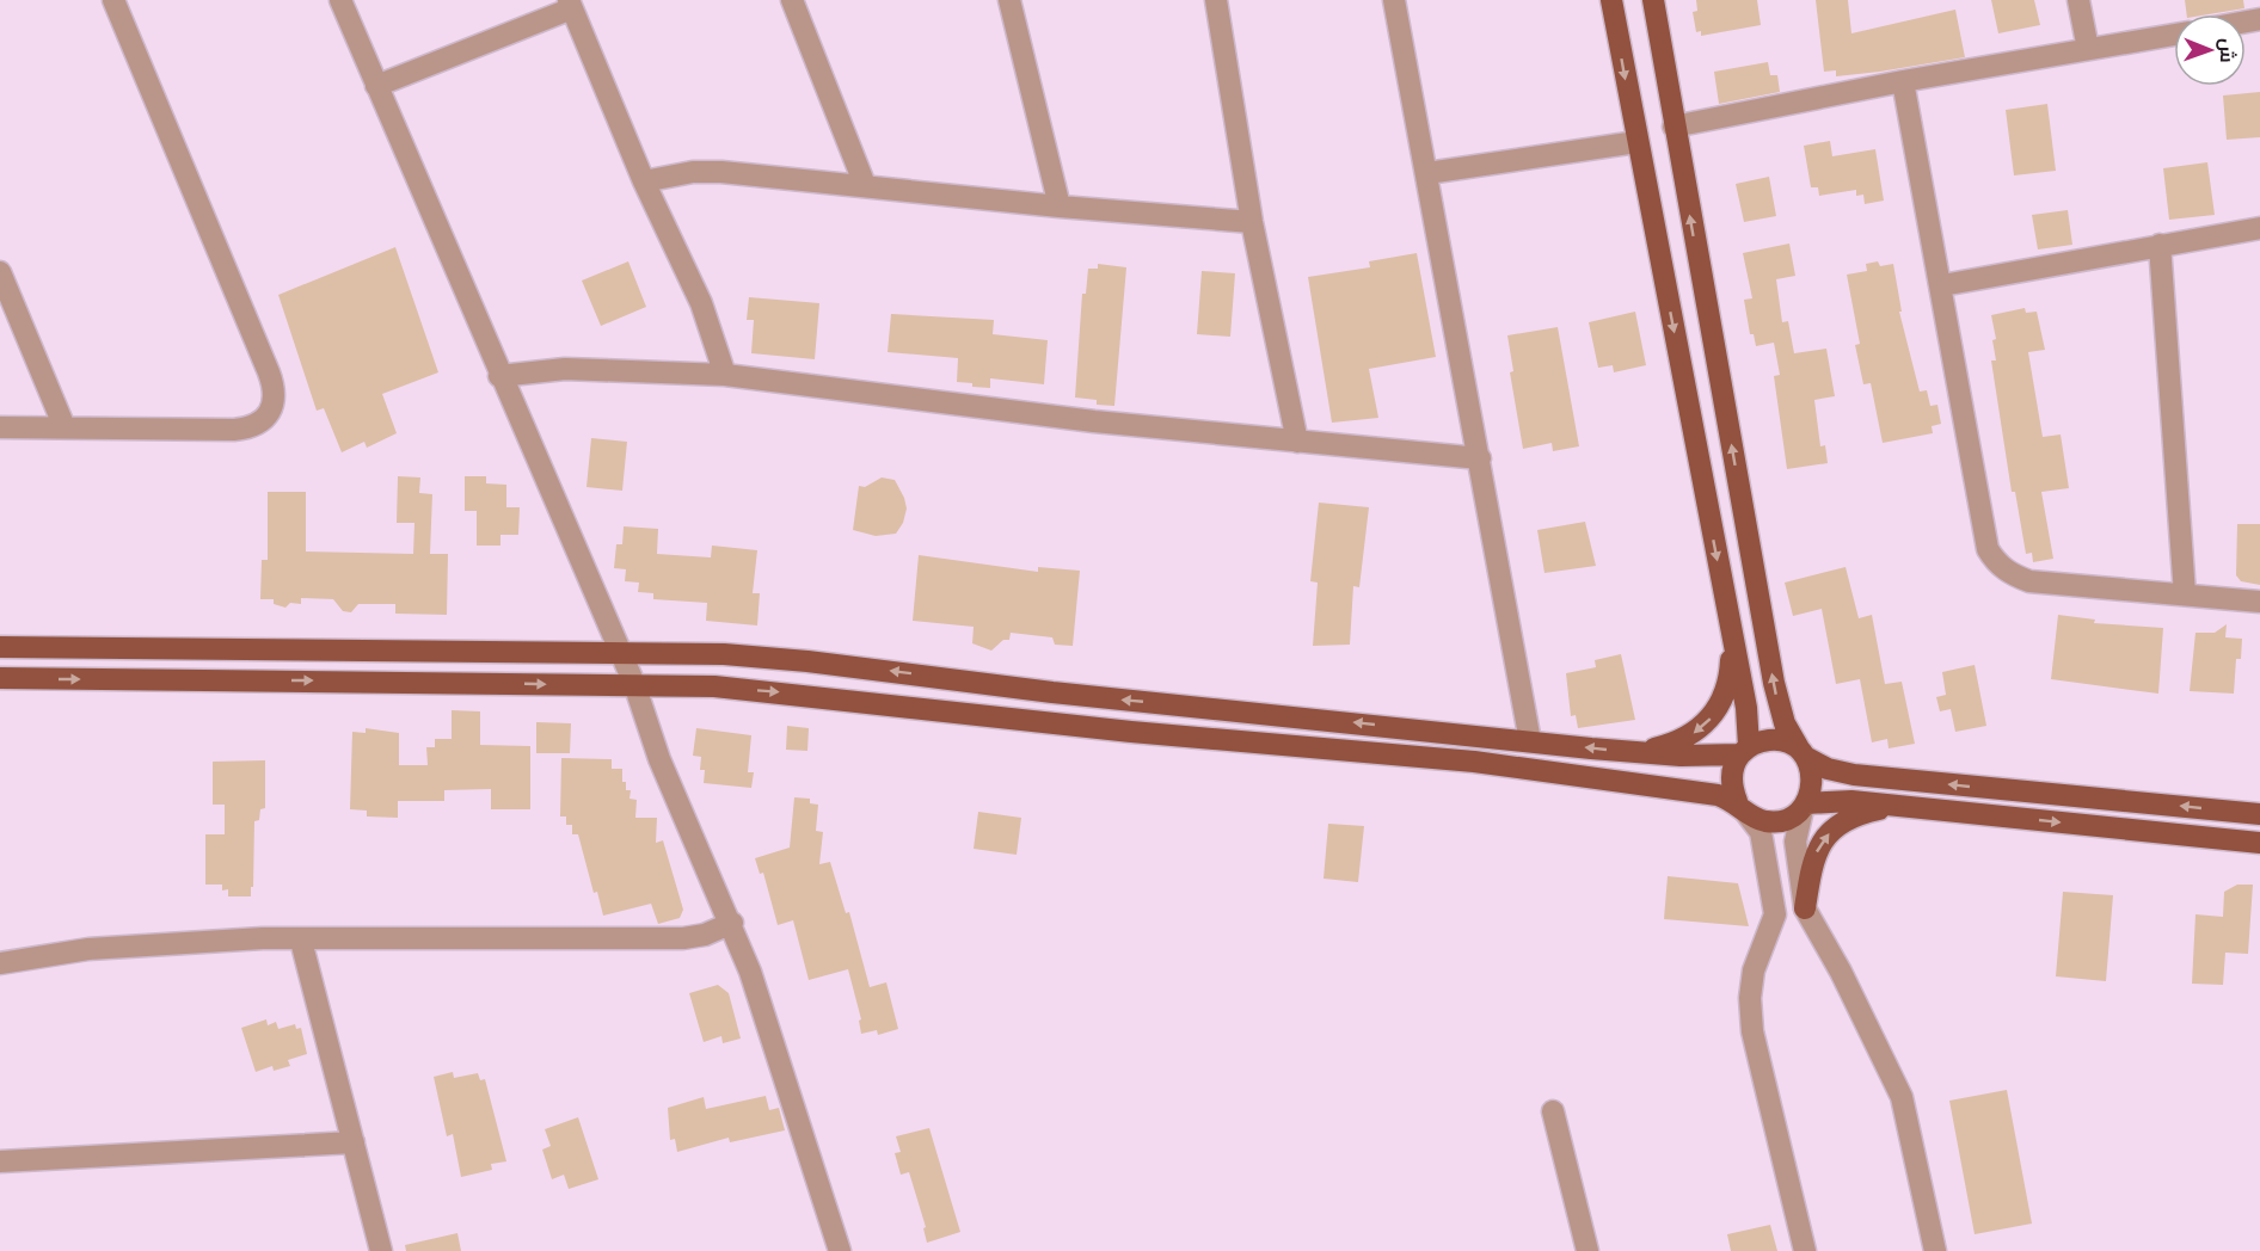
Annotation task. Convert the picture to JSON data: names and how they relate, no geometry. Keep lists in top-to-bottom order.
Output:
{
  "north": "right"
}
